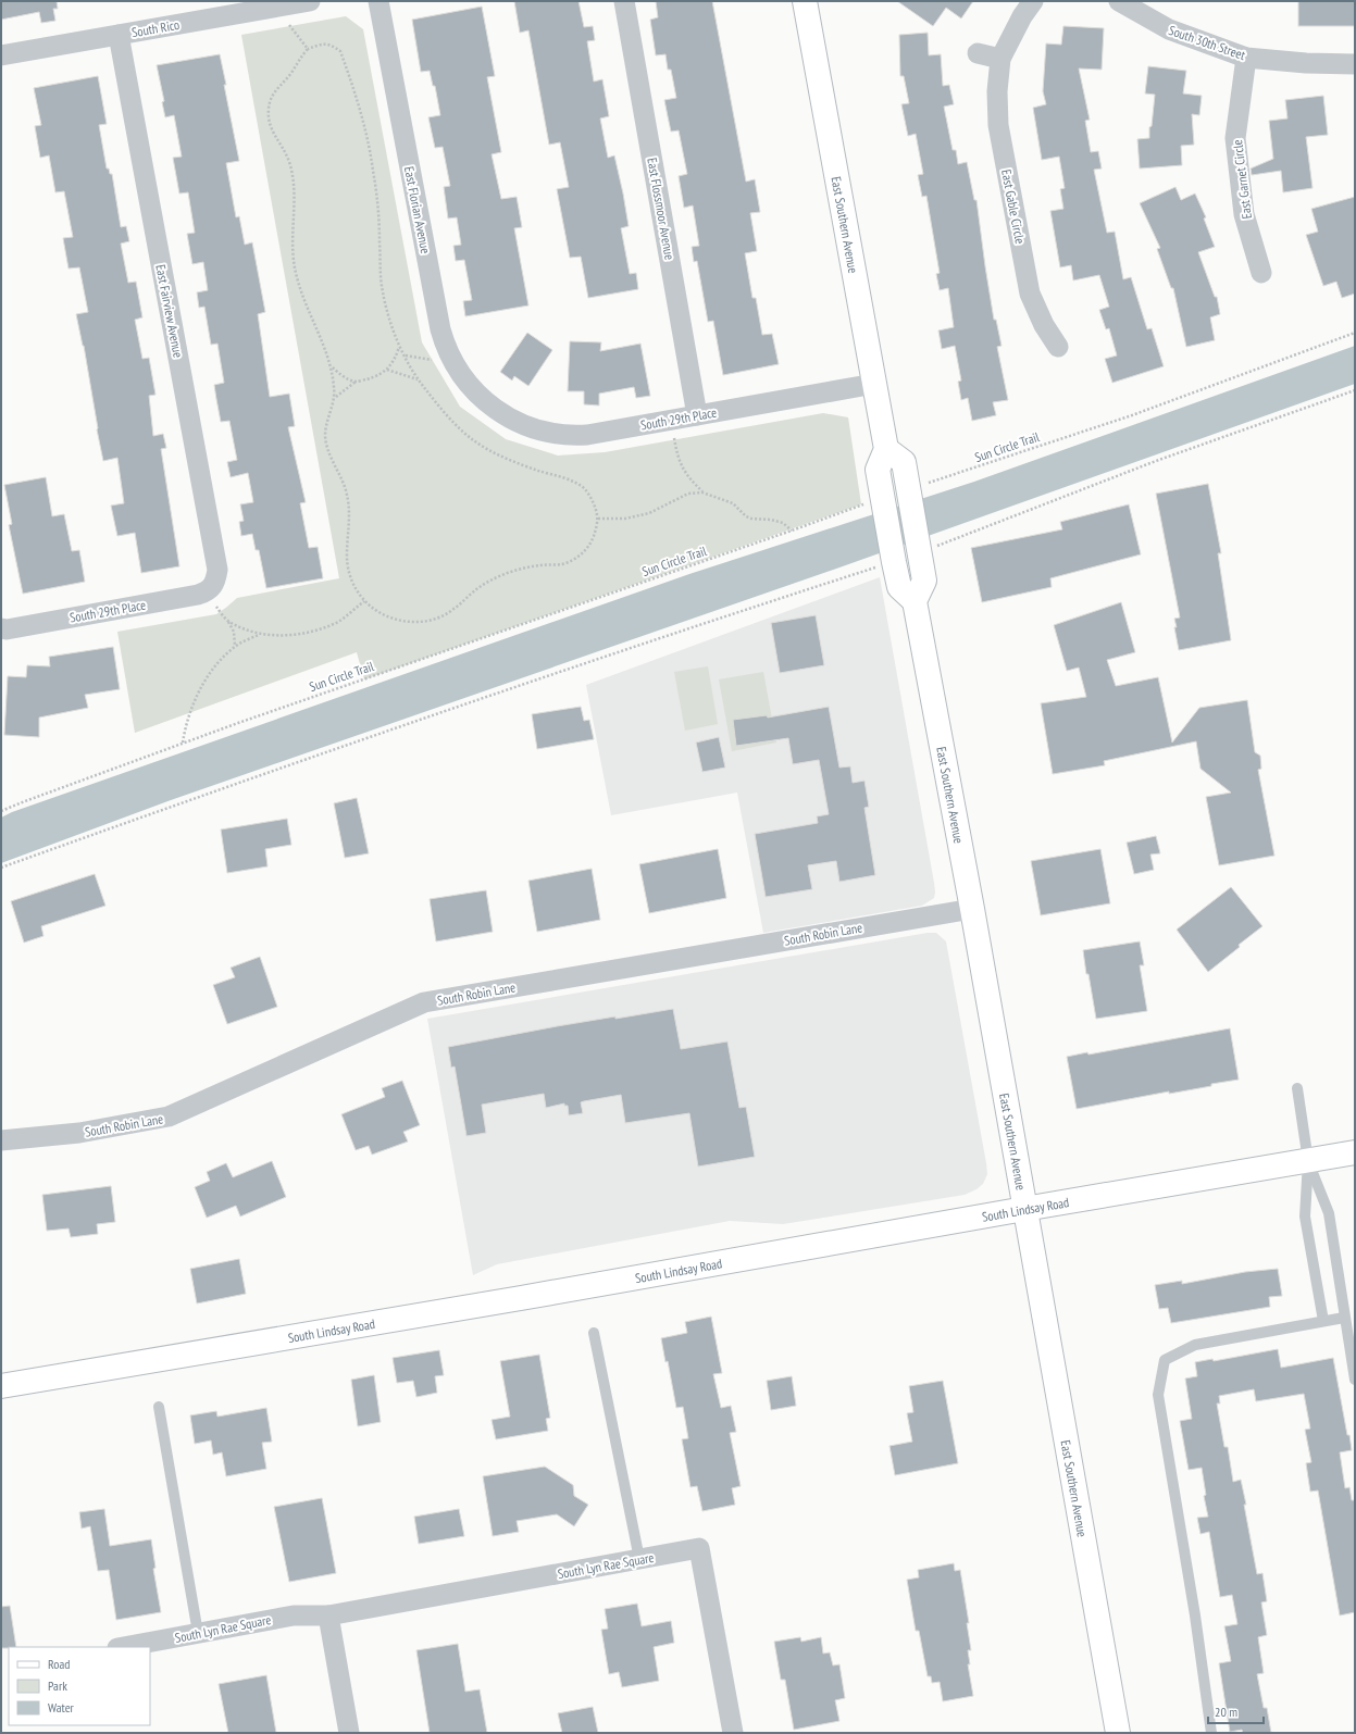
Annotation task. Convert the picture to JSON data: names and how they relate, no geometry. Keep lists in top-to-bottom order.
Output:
{
  "streets": {
    "main road": ["East Southern Avenue", "South Lindsay Road"],
    "street": [
      "South Rico",
      "South 30th Street",
      "East Garnet Circle",
      "East Gable Circle",
      "East Flossmoor Avenue",
      "East Florian Avenue",
      "East Fairview Avenue",
      "South 29th Place",
      "South Robin Lane",
      "South Lyn Rae Square"
    ],
    "path": ["Sun Circle Trail"]
  },
  "crossings": [
    ["South Rico", "East Fairview Avenue"],
    ["South 30th Street", "East Garnet Circle"],
    ["East Flossmoor Avenue", "South 29th Place"],
    ["East Florian Avenue", "South 29th Place"],
    ["East Southern Avenue", "South 29th Place"],
    ["East Southern Avenue", "South Robin Lane"],
    ["East Southern Avenue", "South Lindsay Road"],
    ["East Fairview Avenue", "South 29th Place"]
  ],
  "legend": ["Road", "Park", "Water"],
  "scale_bar": "20 m"
}
